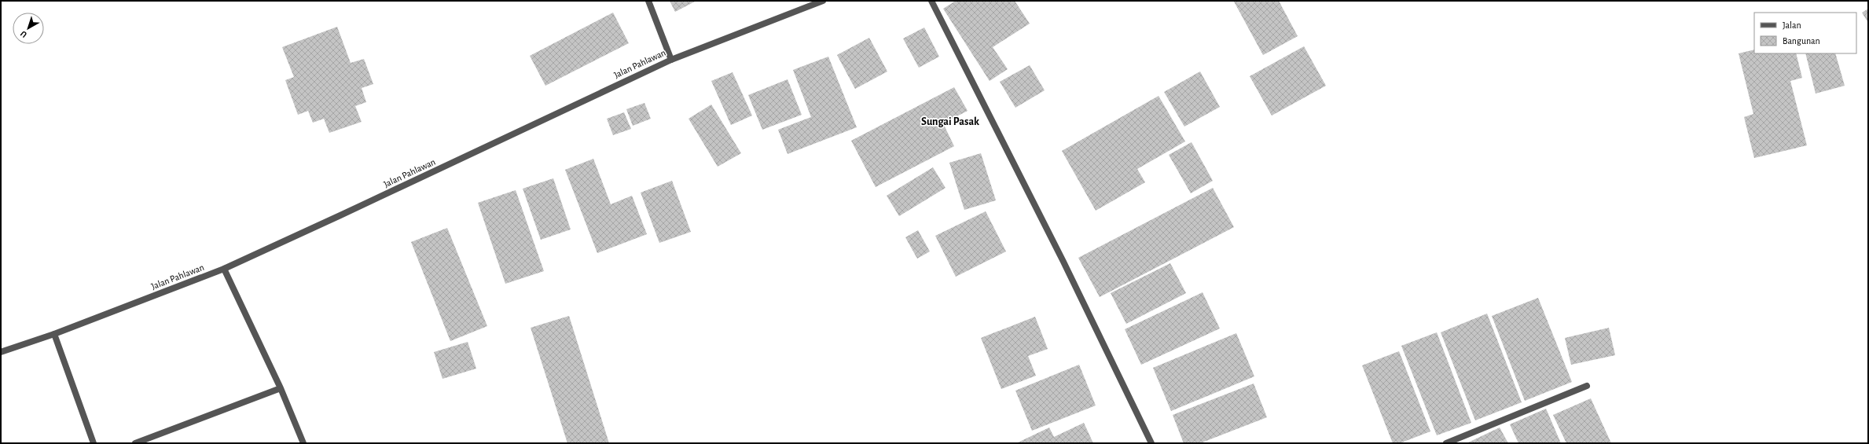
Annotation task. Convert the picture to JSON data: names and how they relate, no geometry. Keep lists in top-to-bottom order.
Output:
{
  "streets": {
    "street": ["Jalan Pahlawan"]
  },
  "districts": ["Sungai Pasak"],
  "legend": ["Jalan", "Bangunan"],
  "north": "bottom left"
}
